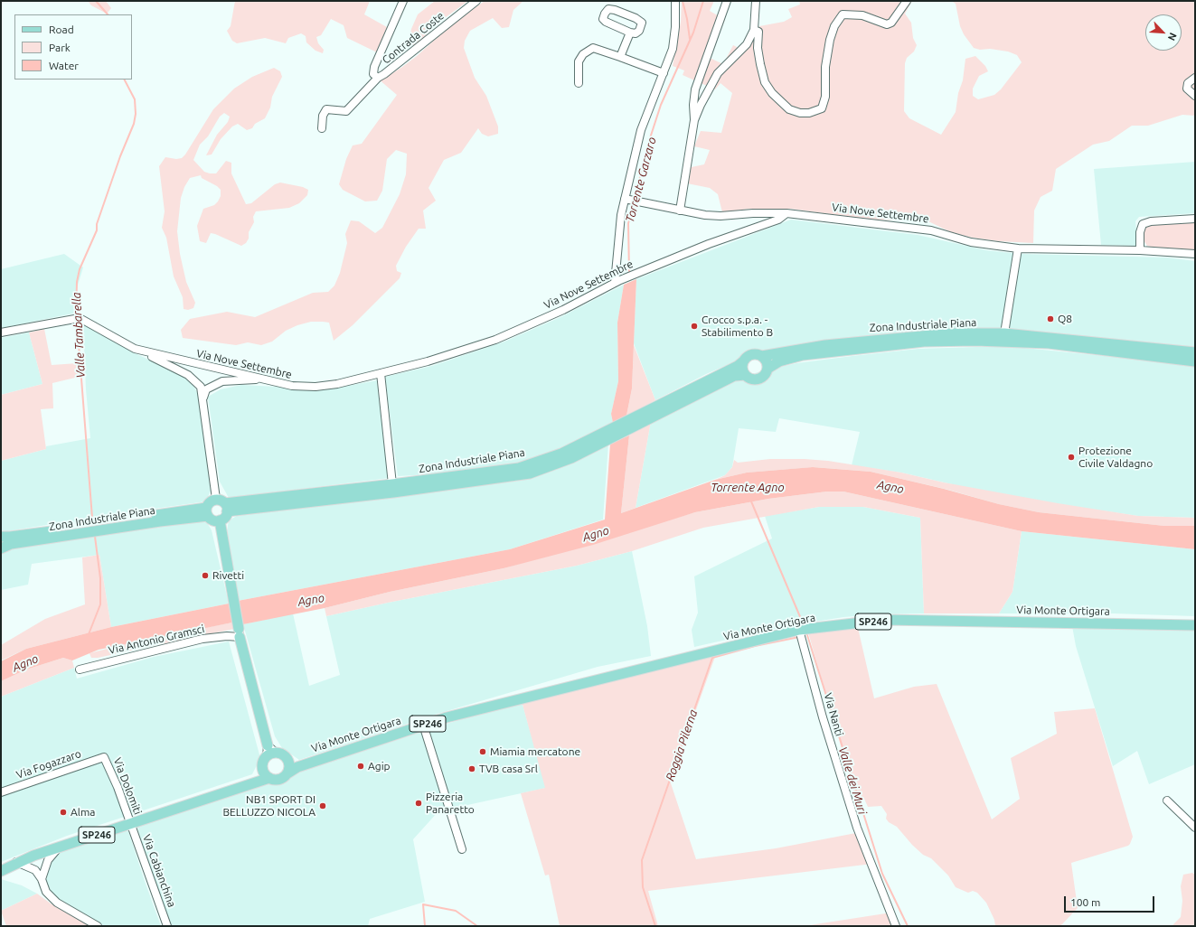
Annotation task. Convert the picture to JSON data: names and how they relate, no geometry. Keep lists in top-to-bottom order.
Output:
{
  "streets": {
    "main road": ["Zona Industriale Piana", "Via Monte Ortigara", "SP246"],
    "street": [
      "Contrada Coste",
      "Via Nove Settembre",
      "Via Antonio Gramsci",
      "Via Nanti",
      "Via Fogazzaro",
      "Via Dolomiti",
      "Via Cabianchina"
    ]
  },
  "crossings": [
    ["Via Monte Ortigara", "SP246"],
    ["Via Monte Ortigara", "Via Nanti"],
    ["SP246", "Via Dolomiti"],
    ["SP246", "Via Cabianchina"],
    ["Via Fogazzaro", "Via Dolomiti"],
    ["Via Dolomiti", "Via Cabianchina"]
  ],
  "water": [
    "Torrente Garzaro",
    "Valle Tambarella",
    "Agno",
    "Torrente Agno",
    "Roggia Pilerna",
    "Valle dei Muri"
  ],
  "places": [
    "Q8",
    "Crocco s.p.a. - Stabilimento B",
    "Protezione Civile Valdagno",
    "Rivetti",
    "Miamia mercatone",
    "Agip",
    "TVB casa Srl",
    "Pizzeria Panaretto",
    "NB1 SPORT DI BELLUZZO NICOLA",
    "Alma"
  ],
  "legend": ["Road", "Park", "Water"],
  "scale_bar": "100 m",
  "north": "bottom right"
}
